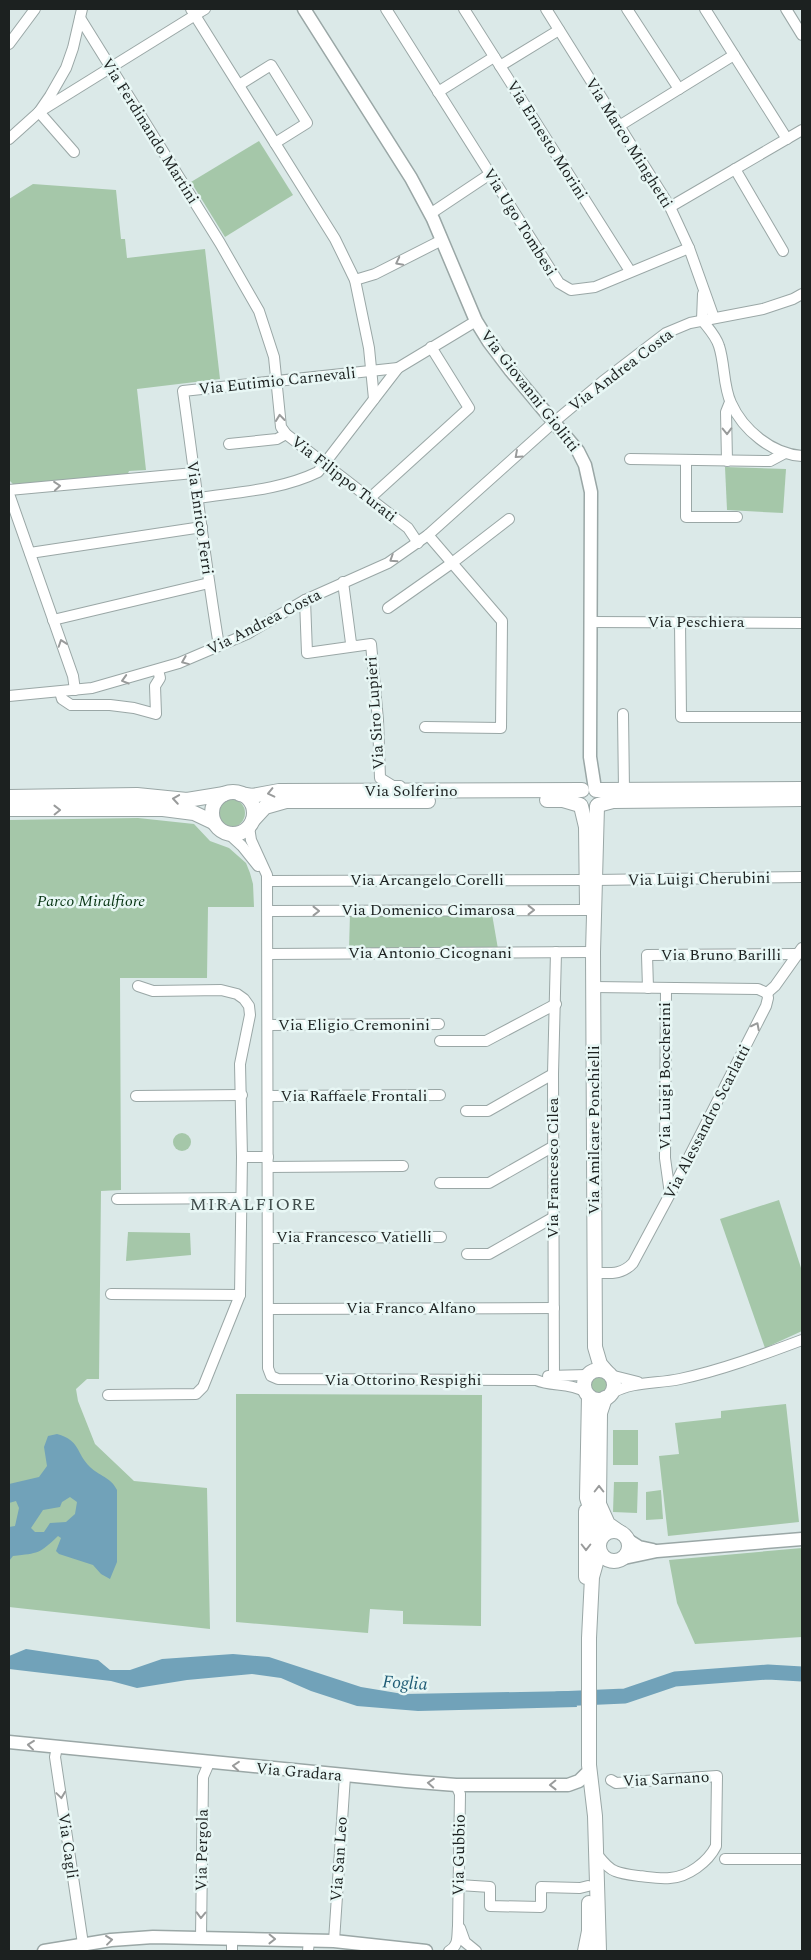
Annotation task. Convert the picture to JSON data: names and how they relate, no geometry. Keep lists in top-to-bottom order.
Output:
{
  "streets": {
    "main road": ["Via Solferino", "Via Amilcare Ponchielli"],
    "street": [
      "Via Ferdinando Martini",
      "Via Ernesto Morini",
      "Via Marco Minghetti",
      "Via Ugo Tombesi",
      "Via Andrea Costa",
      "Via Eutimio Carnevali",
      "Via Giovanni Giolitti",
      "Via Filippo Turati",
      "Via Enrico Ferri",
      "Via Peschiera",
      "Via Siro Lupieri",
      "Via Luigi Cherubini",
      "Via Arcangelo Corelli",
      "Via Domenico Cimarosa",
      "Via Antonio Cicognani",
      "Via Bruno Barilli",
      "Via Eligio Cremonini",
      "Via Luigi Boccherini",
      "Via Raffaele Frontali",
      "Via Alessandro Scarlatti",
      "Via Francesco Cilea",
      "Via Francesco Vatielli",
      "Via Franco Alfano",
      "Via Ottorino Respighi",
      "Via Gradara",
      "Via Sarnano",
      "Via Cagli",
      "Via Pergola",
      "Via Gubbio",
      "Via San Leo"
    ]
  },
  "crossings": [
    ["Via Ferdinando Martini", "Via Filippo Turati"],
    ["Via Ernesto Morini", "Via Ugo Tombesi"],
    ["Via Marco Minghetti", "Via Ugo Tombesi"],
    ["Via Marco Minghetti", "Via Andrea Costa"],
    ["Via Andrea Costa", "Via Giovanni Giolitti"],
    ["Via Andrea Costa", "Via Filippo Turati"],
    ["Via Andrea Costa", "Via Enrico Ferri"],
    ["Via Andrea Costa", "Via Siro Lupieri"],
    ["Via Eutimio Carnevali", "Via Filippo Turati"],
    ["Via Eutimio Carnevali", "Via Enrico Ferri"],
    ["Via Giovanni Giolitti", "Via Peschiera"],
    ["Via Giovanni Giolitti", "Via Solferino"],
    ["Via Giovanni Giolitti", "Via Amilcare Ponchielli"],
    ["Via Siro Lupieri", "Via Solferino"],
    ["Via Solferino", "Via Amilcare Ponchielli"],
    ["Via Luigi Cherubini", "Via Arcangelo Corelli"],
    ["Via Luigi Cherubini", "Via Amilcare Ponchielli"],
    ["Via Arcangelo Corelli", "Via Amilcare Ponchielli"],
    ["Via Domenico Cimarosa", "Via Amilcare Ponchielli"],
    ["Via Antonio Cicognani", "Via Amilcare Ponchielli"],
    ["Via Antonio Cicognani", "Via Francesco Cilea"],
    ["Via Bruno Barilli", "Via Alessandro Scarlatti"],
    ["Via Eligio Cremonini", "Via Francesco Cilea"],
    ["Via Luigi Boccherini", "Via Alessandro Scarlatti"],
    ["Via Alessandro Scarlatti", "Via Amilcare Ponchielli"],
    ["Via Amilcare Ponchielli", "Via Ottorino Respighi"],
    ["Via Francesco Cilea", "Via Franco Alfano"],
    ["Via Francesco Cilea", "Via Ottorino Respighi"],
    ["Via Franco Alfano", "Via Ottorino Respighi"],
    ["Via Gradara", "Via Cagli"],
    ["Via Gradara", "Via Pergola"],
    ["Via Gradara", "Via Gubbio"],
    ["Via Gradara", "Via San Leo"]
  ],
  "one_way": [
    "Via Domenico Cimarosa",
    "Via Alessandro Scarlatti",
    "Via Gradara",
    "Via Cagli",
    "Via Pergola"
  ],
  "districts": ["MIRALFIORE"],
  "water": ["Foglia"],
  "parks": ["Parco Miralfiore"]
}
